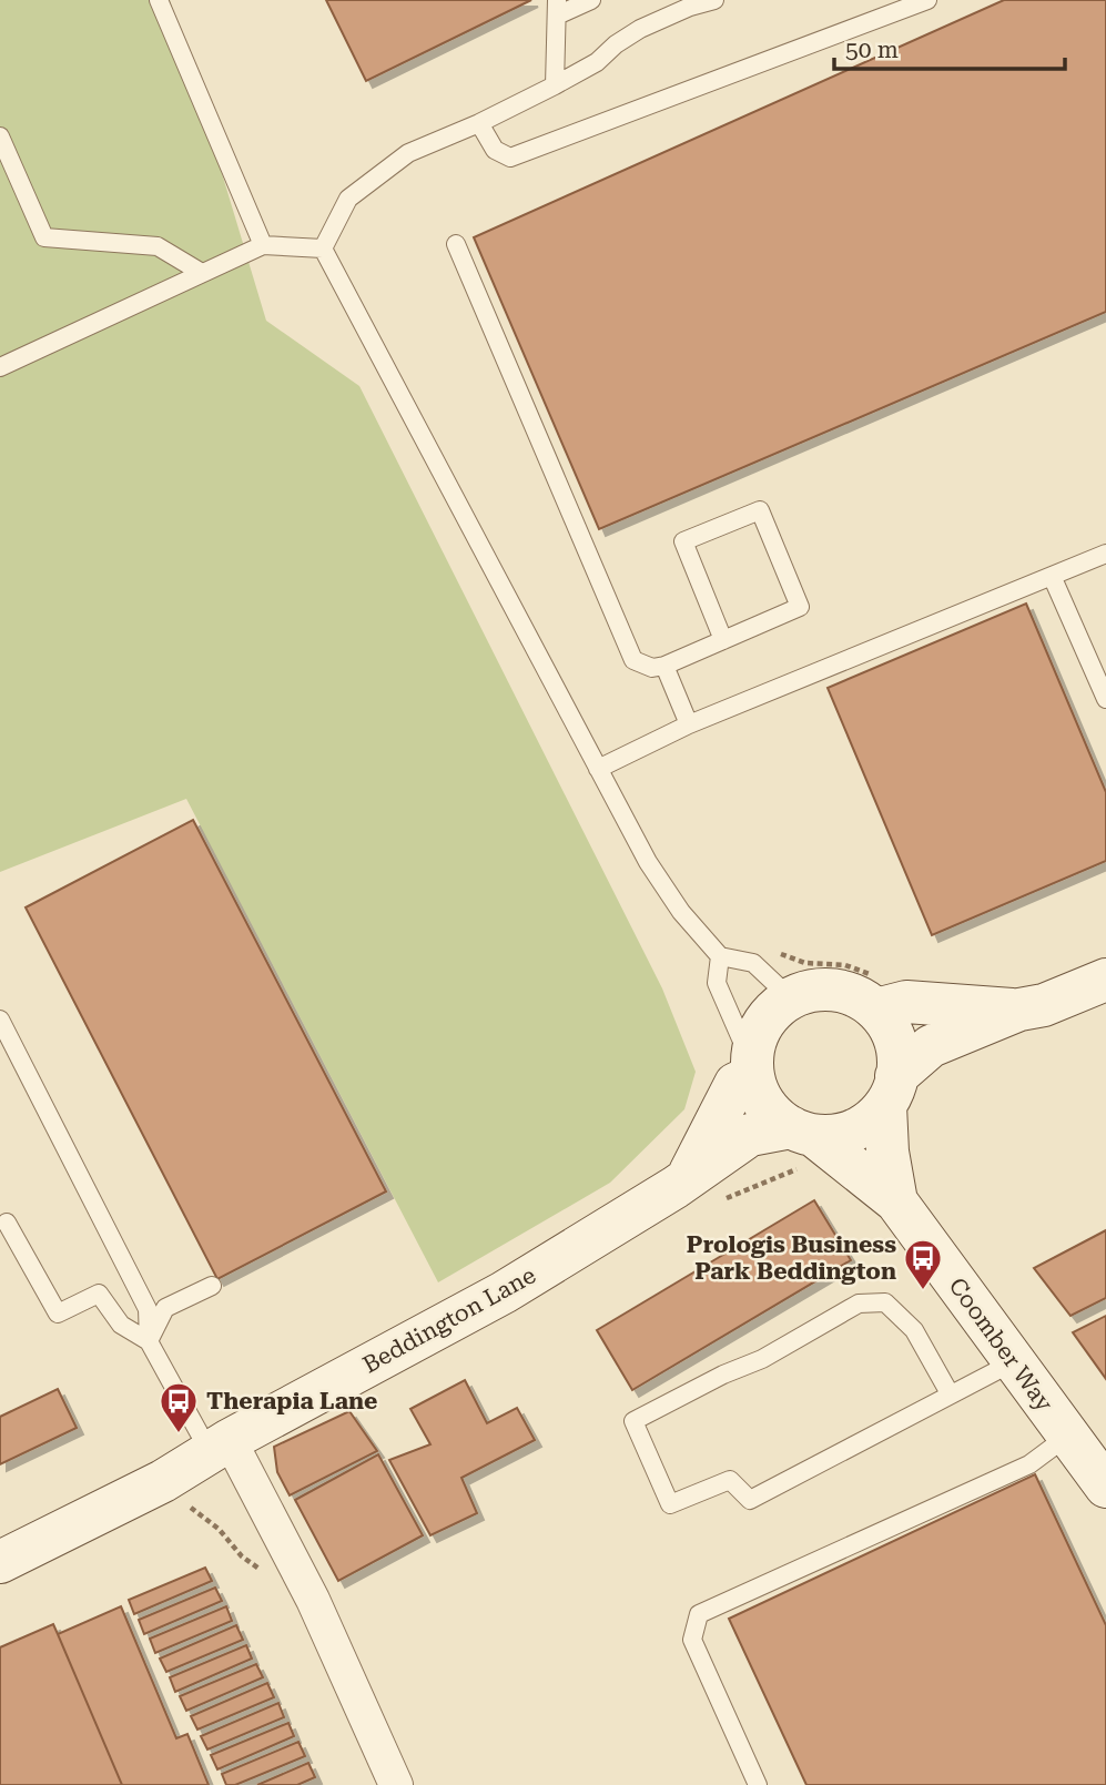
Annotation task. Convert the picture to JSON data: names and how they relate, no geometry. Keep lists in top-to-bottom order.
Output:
{
  "streets": {
    "main road": ["Beddington Lane", "Coomber Way"]
  },
  "crossings": [
    ["Beddington Lane", "Coomber Way"]
  ],
  "places": {
    "bus stop": ["Prologis Business Park Beddington", "Therapia Lane"]
  },
  "scale_bar": "50 m"
}
